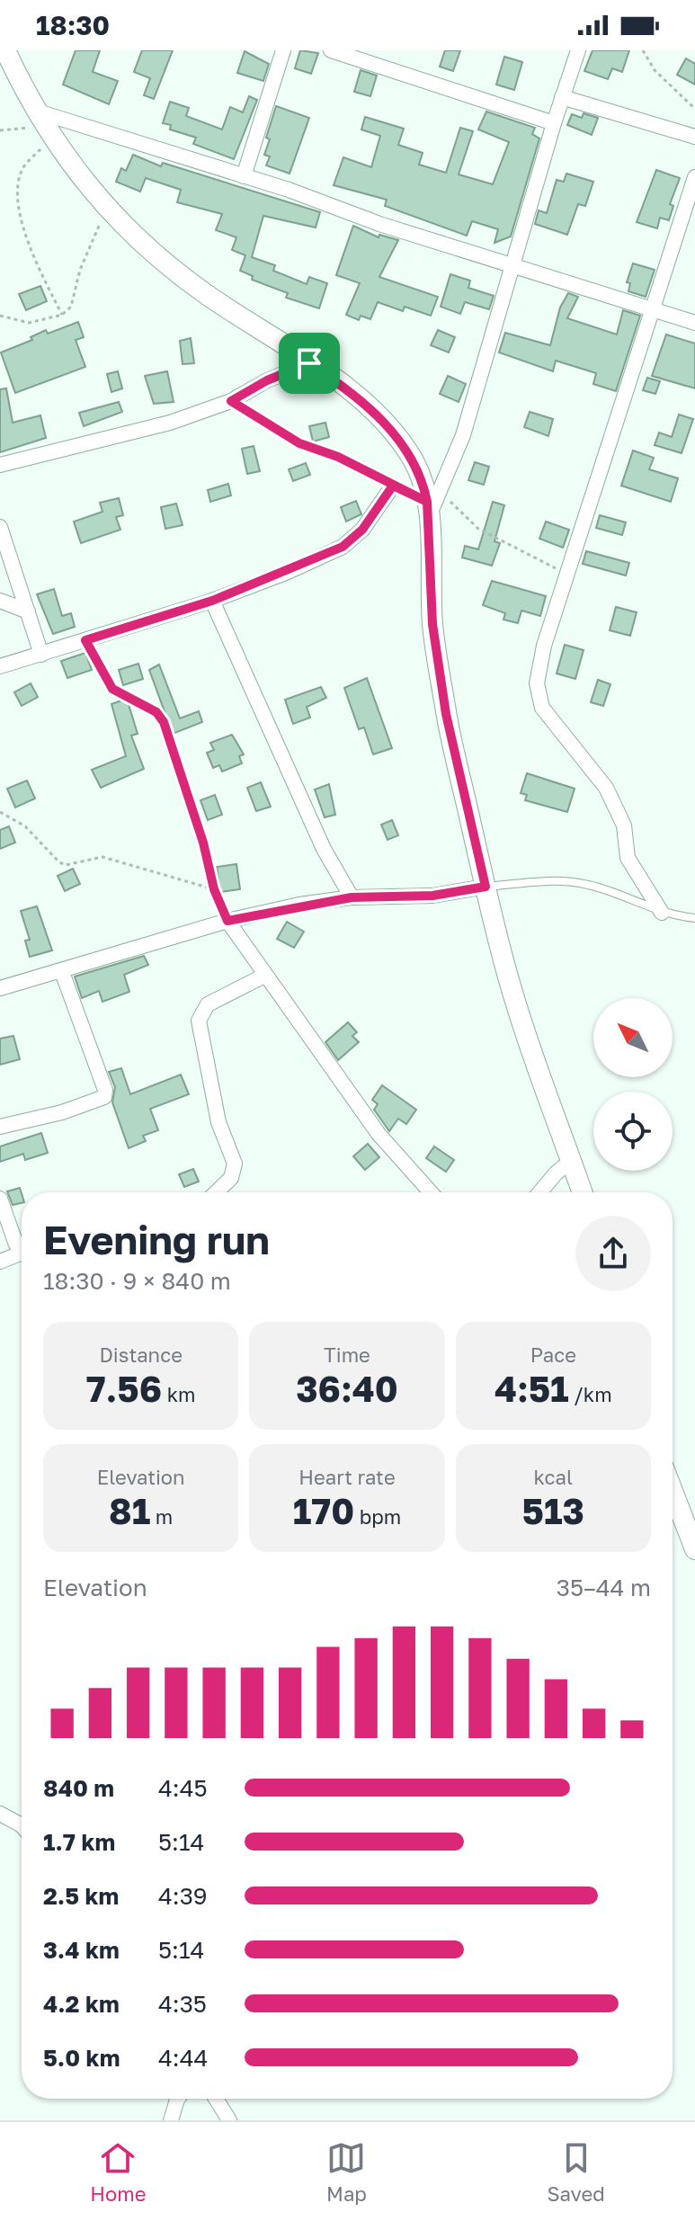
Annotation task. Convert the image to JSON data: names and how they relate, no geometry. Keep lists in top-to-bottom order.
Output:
{
  "north": "top left",
  "page": {
    "status": "18:30",
    "heading": ["Evening run", "18:30 · 9 × 840 m"],
    "stats": [
      ["Distance", "7.56 km"],
      ["Time", "36:40"],
      ["Pace", "4:51 /km"],
      ["Elevation", "81 m"],
      ["Heart rate", "170 bpm"],
      ["kcal", "513"]
    ],
    "chart": ["Elevation", "35–44 m"],
    "list": [
      {
        "name": "840 m",
        "note": "4:45"
      },
      {
        "name": "1.7 km",
        "note": "5:14"
      },
      {
        "name": "2.5 km",
        "note": "4:39"
      },
      {
        "name": "3.4 km",
        "note": "5:14"
      },
      {
        "name": "4.2 km",
        "note": "4:35"
      },
      {
        "name": "5.0 km",
        "note": "4:44"
      }
    ],
    "tabs": ["Home", "Map", "Saved"]
  }
}
